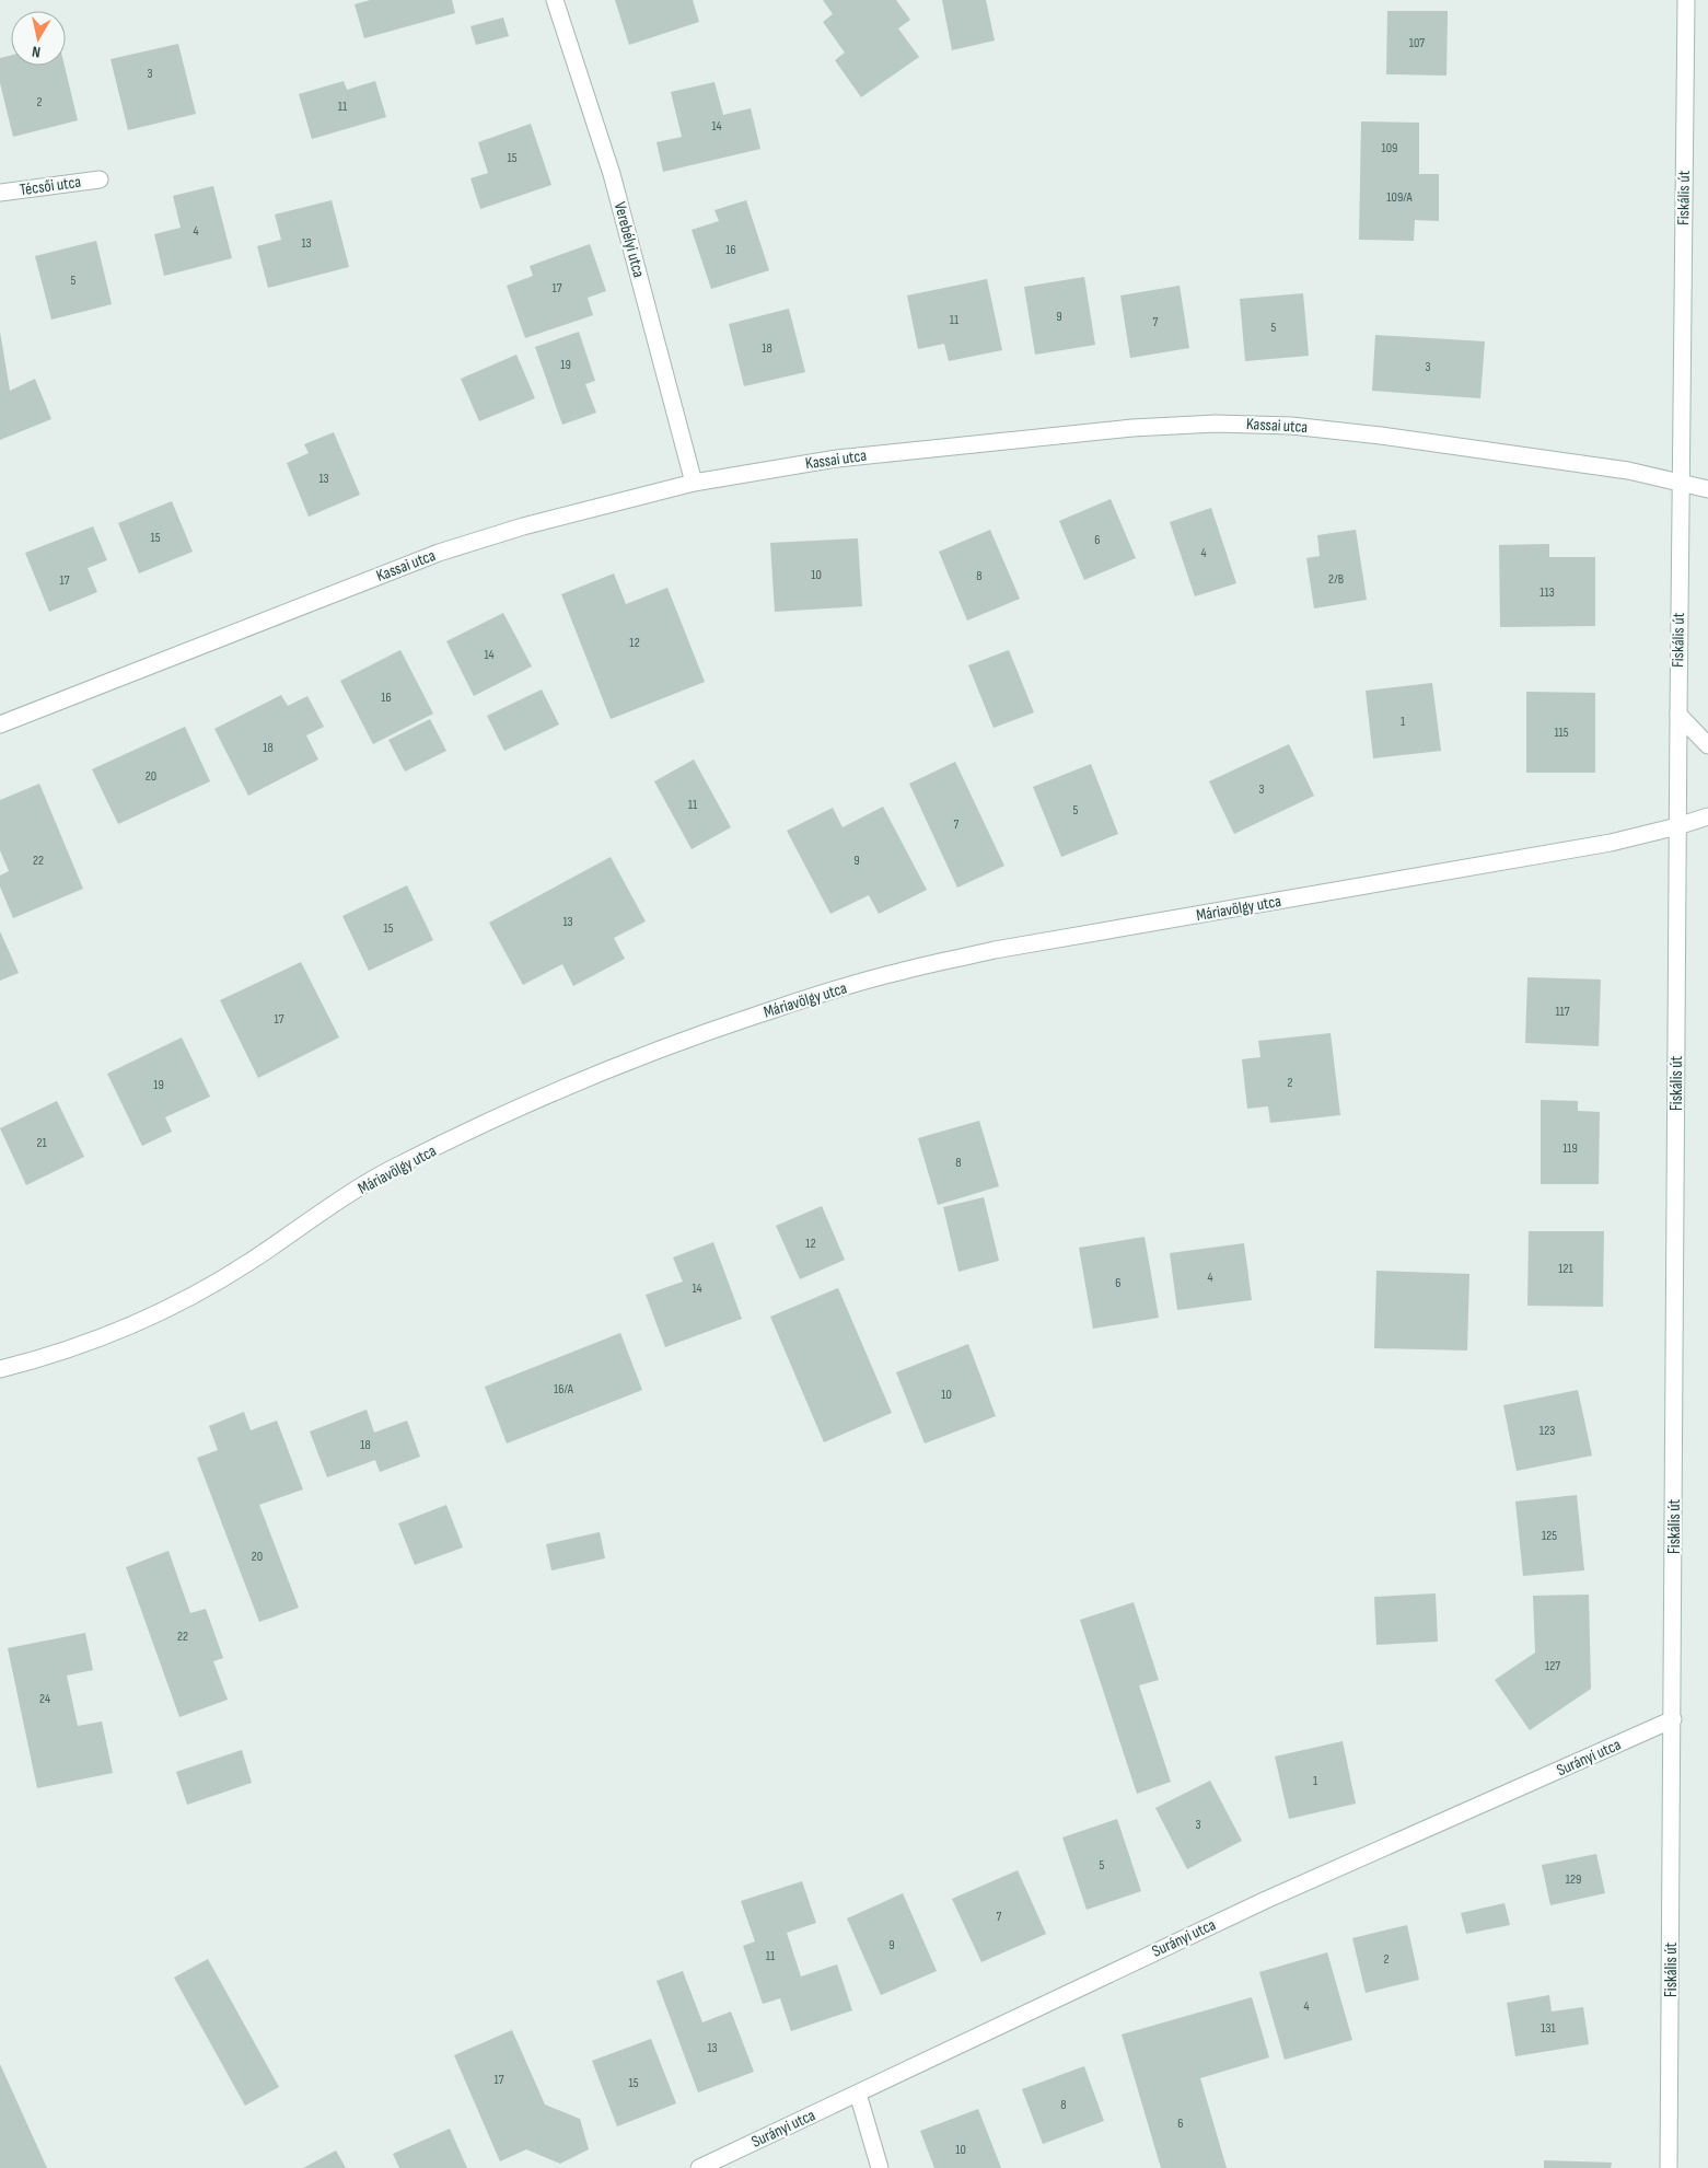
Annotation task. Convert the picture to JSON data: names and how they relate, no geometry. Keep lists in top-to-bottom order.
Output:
{
  "streets": {
    "street": [
      "Técsői utca",
      "Fiskális út",
      "Verebélyi utca",
      "Kassai utca",
      "Máriavölgy utca",
      "Surányi utca"
    ]
  },
  "crossings": [
    ["Fiskális út", "Kassai utca"],
    ["Fiskális út", "Máriavölgy utca"],
    ["Fiskális út", "Surányi utca"],
    ["Verebélyi utca", "Kassai utca"]
  ],
  "house_numbers": [
    "107",
    "3",
    "2",
    "11",
    "14",
    "109",
    "15",
    "109/A",
    "4",
    "13",
    "16",
    "5",
    "17",
    "9",
    "11",
    "7",
    "5",
    "18",
    "19",
    "3",
    "13",
    "15",
    "6",
    "4",
    "10",
    "8",
    "2/B",
    "17",
    "113",
    "12",
    "14",
    "16",
    "1",
    "115",
    "18",
    "20",
    "3",
    "11",
    "5",
    "7",
    "22",
    "9",
    "13",
    "15",
    "117",
    "17",
    "2",
    "19",
    "21",
    "119",
    "8",
    "12",
    "121",
    "4",
    "6",
    "14",
    "16/A",
    "10",
    "123",
    "18",
    "125",
    "20",
    "22",
    "127",
    "24",
    "1",
    "3",
    "5",
    "129",
    "7",
    "9",
    "11",
    "2",
    "4",
    "131",
    "13",
    "17",
    "15",
    "8",
    "6",
    "10"
  ],
  "north": "bottom"
}
